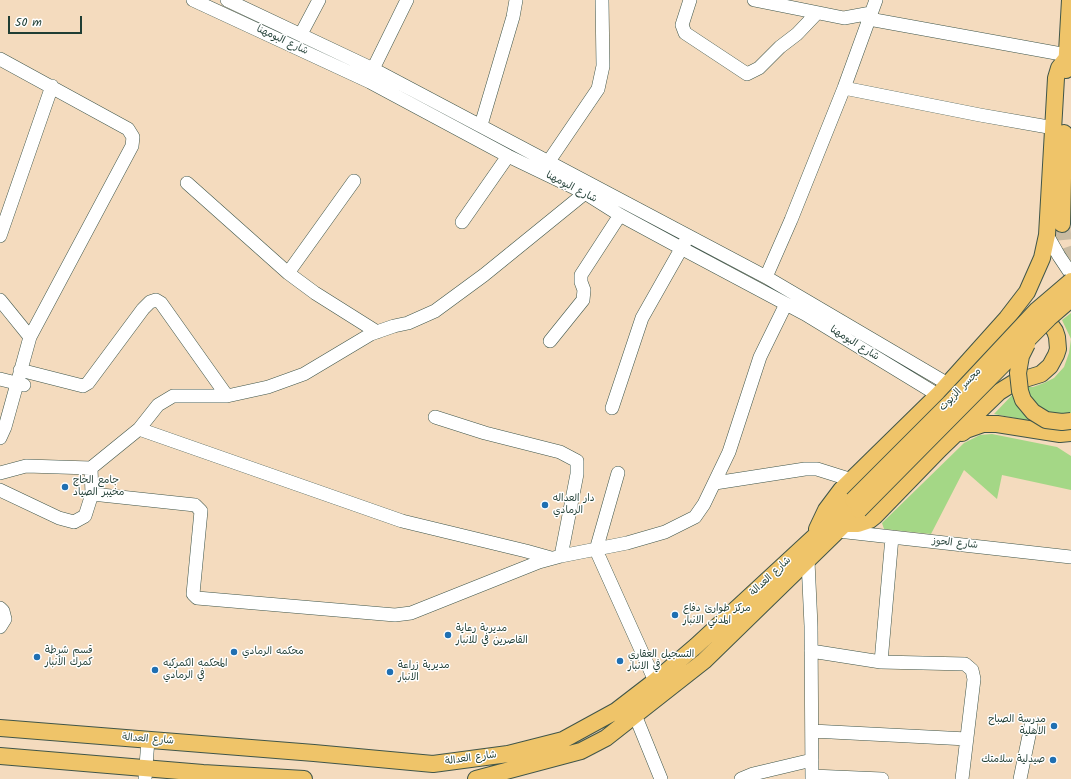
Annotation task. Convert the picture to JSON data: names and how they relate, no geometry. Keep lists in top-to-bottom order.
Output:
{
  "streets": {
    "main road": ["مجسر الزيوت", "شارع العدالة"],
    "street": ["شارع البومهنا", "شارع الحوز"]
  },
  "crossings": [
    ["مجسر الزيوت", "شارع العدالة"],
    ["شارع الحوز", "شارع العدالة"]
  ],
  "places": [
    "جامع الحاج مخيبر الصياد",
    "دار العداله الرمادي",
    "مركز طوارئ دفاع المدني الانبار",
    "مديرية رعاية القاصرين في للانبار",
    "محكمه الرمادي",
    "قسم شرطة كمرك الأنبار",
    "التسجيل العقاري في الانبار",
    "المحكمه الكمركيه في الرمادي",
    "مديرية زراعة الانبار",
    "مدرسة الصباح الاهلية",
    "صيدلية سلامتك"
  ],
  "scale_bar": "50 m"
}
